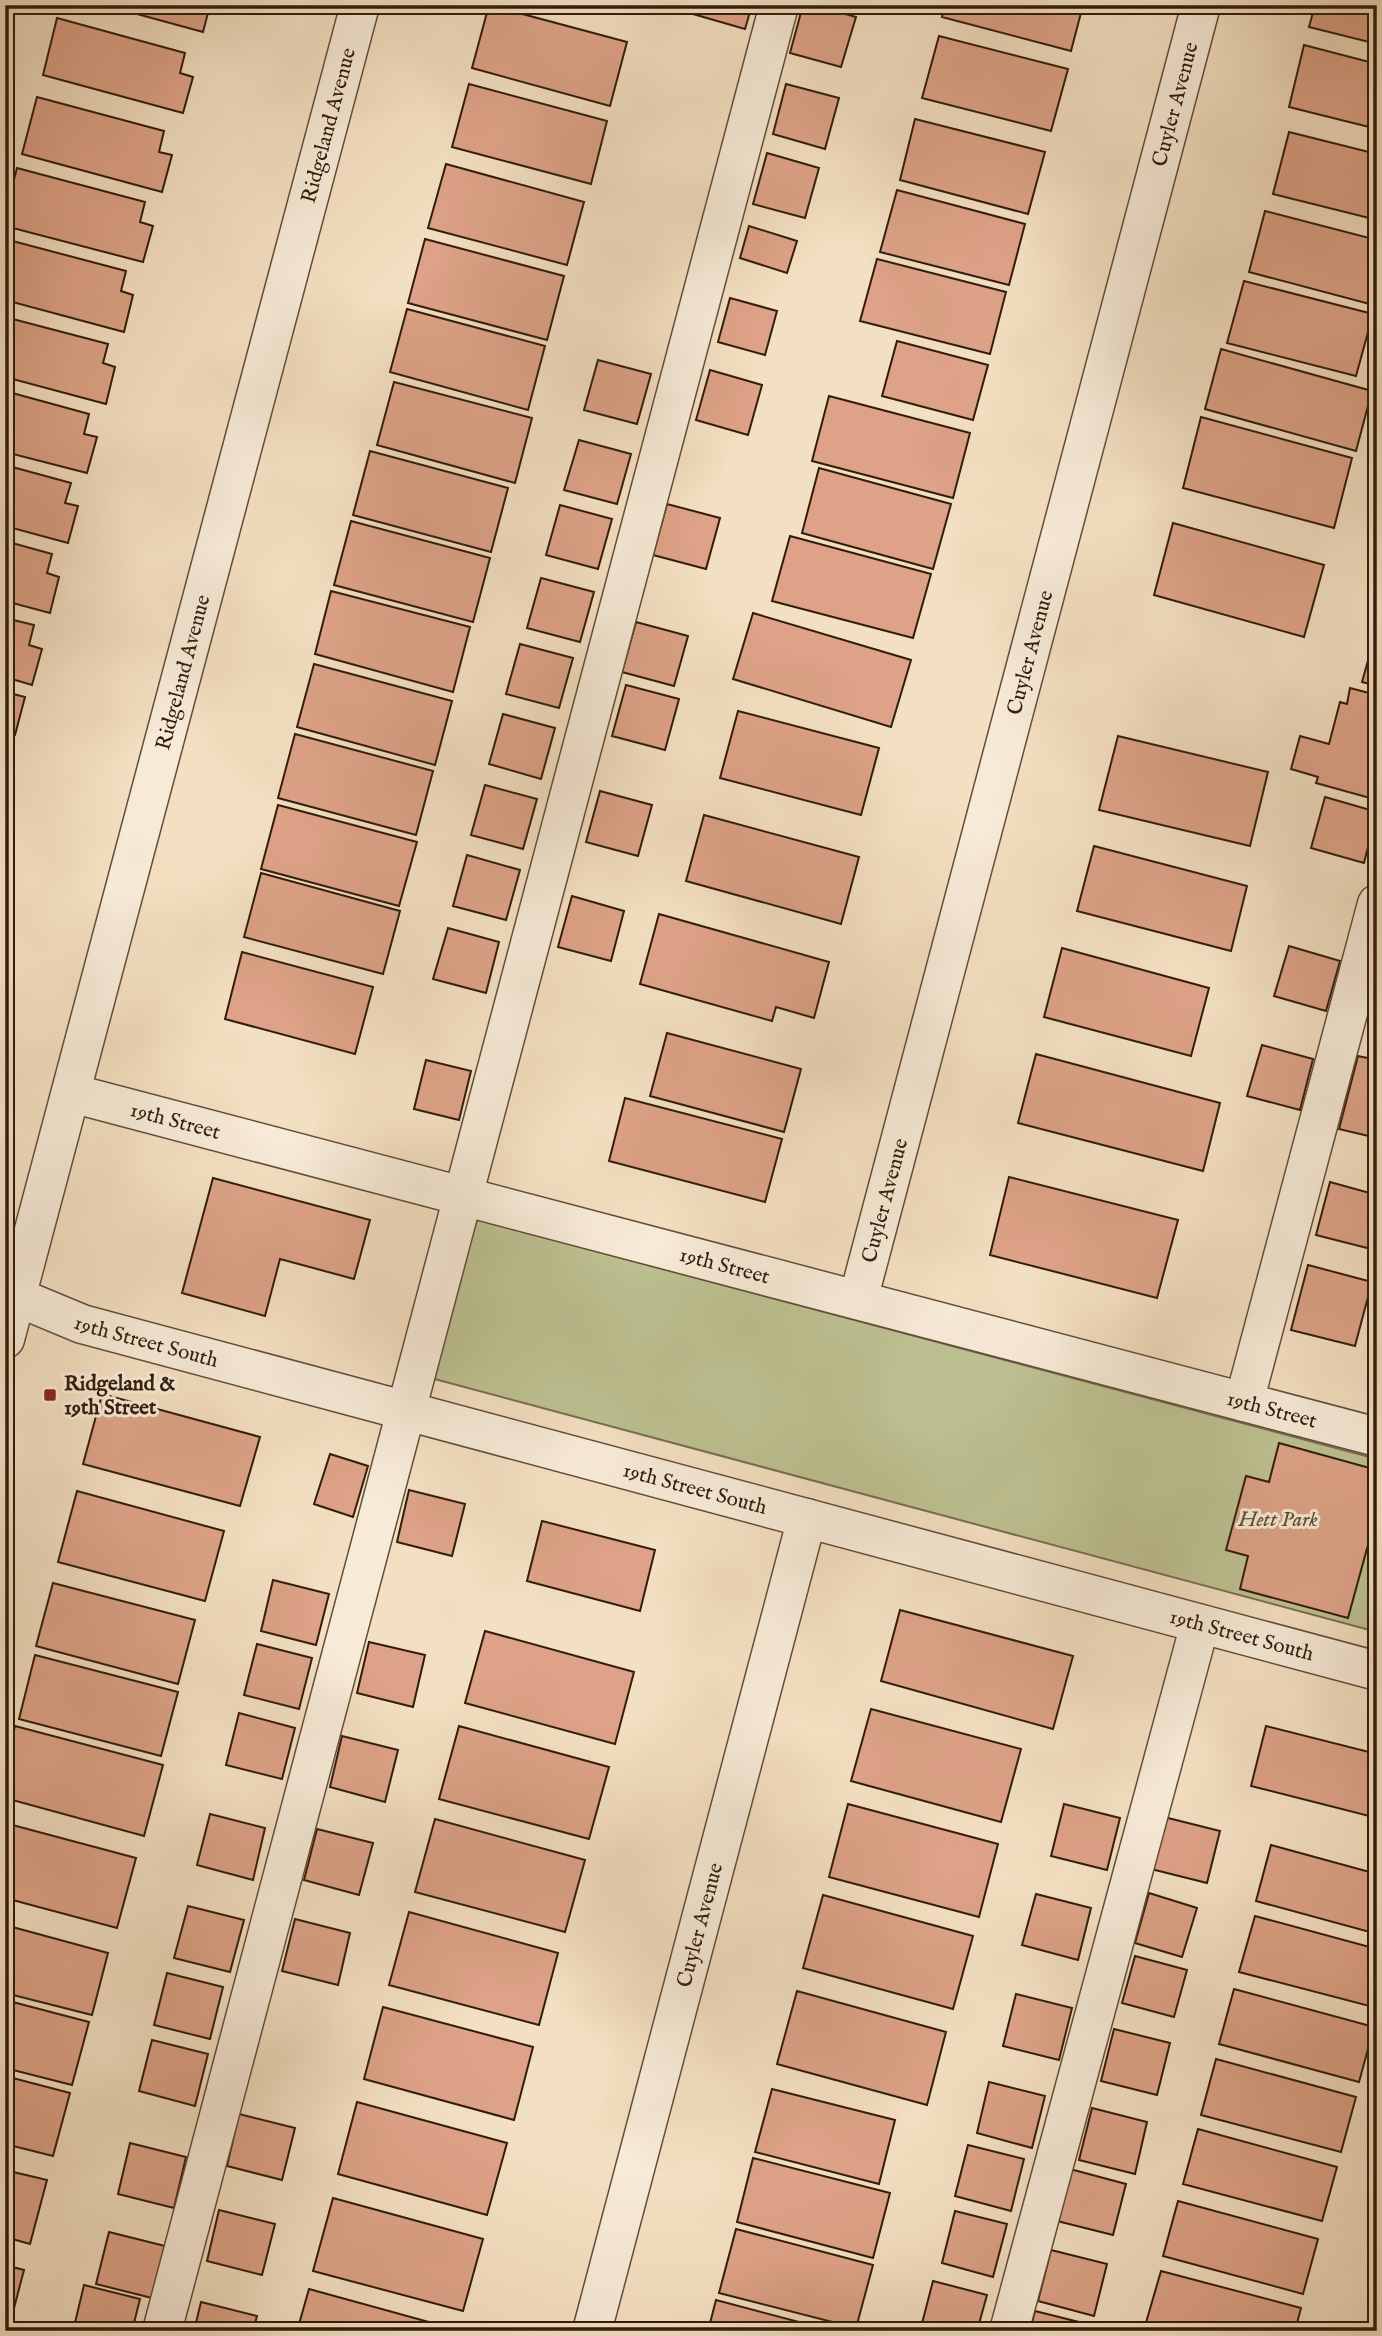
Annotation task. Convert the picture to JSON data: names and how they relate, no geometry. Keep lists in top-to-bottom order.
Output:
{
  "streets": {
    "street": [
      "Cuyler Avenue",
      "Ridgeland Avenue",
      "19th Street",
      "19th Street South"
    ]
  },
  "crossings": [
    ["Cuyler Avenue", "19th Street"],
    ["Cuyler Avenue", "19th Street South"],
    ["Ridgeland Avenue", "19th Street"],
    ["Ridgeland Avenue", "19th Street South"]
  ],
  "parks": ["Hett Park"],
  "places": {
    "transit": ["Ridgeland & 19th Street"]
  }
}
